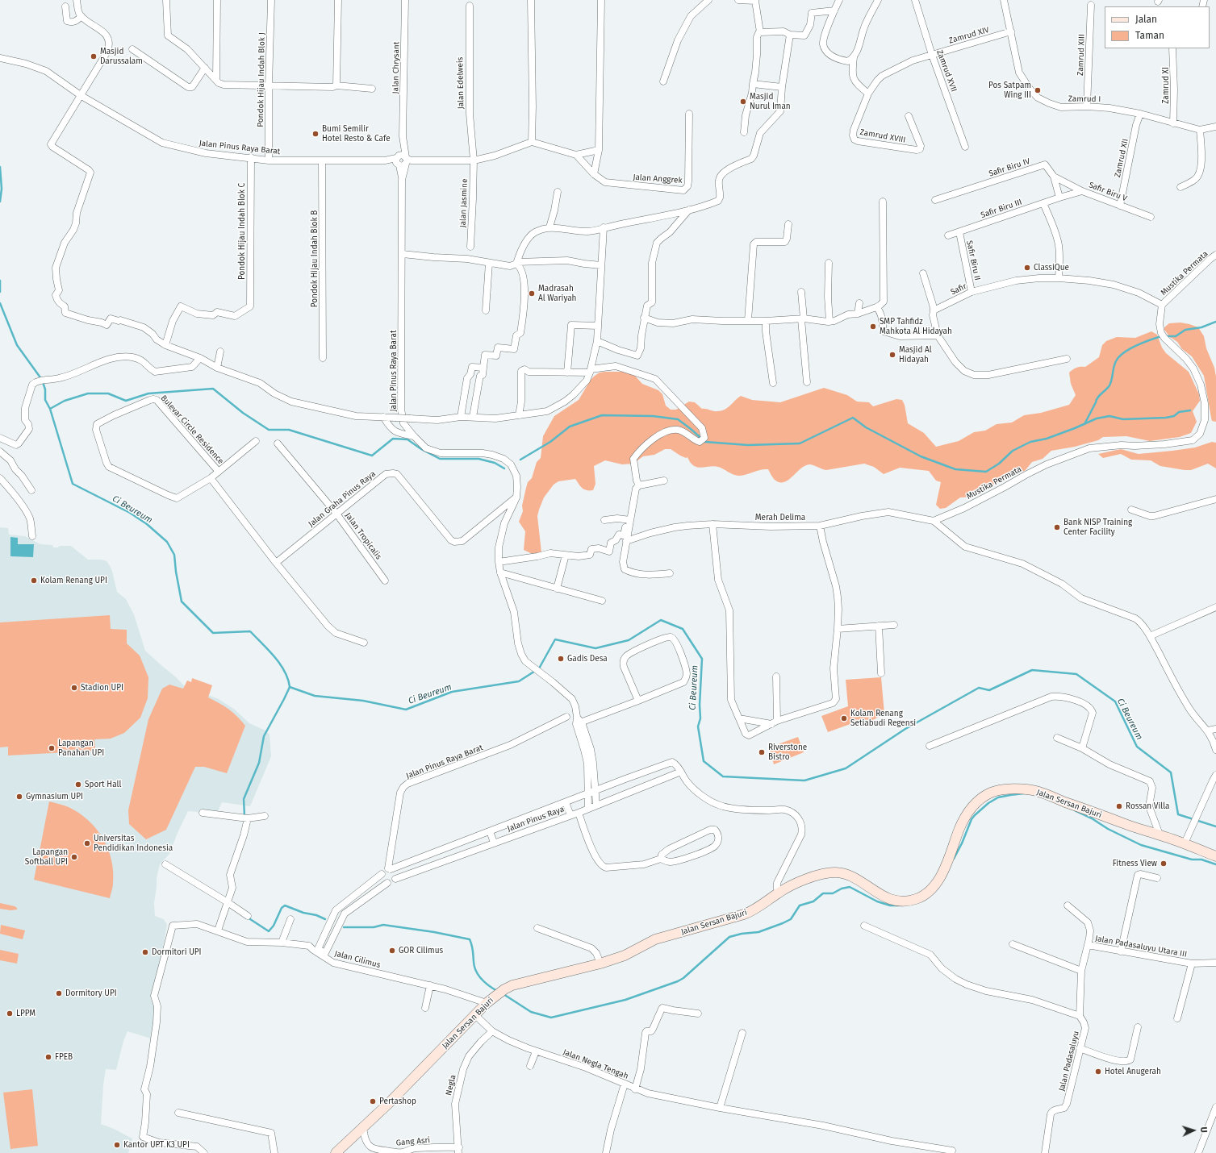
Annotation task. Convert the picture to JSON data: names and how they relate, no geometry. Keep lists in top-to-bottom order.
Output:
{
  "streets": {
    "main road": ["Jalan Sersan Bajuri"],
    "street": [
      "Zamrud XIV",
      "Zamrud XIII",
      "Jalan Chrysant",
      "Zamrud XVII",
      "Pondok Hijau Indah Blok J",
      "Jalan Edelweis",
      "Zamrud XI",
      "Zamrud I",
      "Zamrud XVIII",
      "Jalan Pinus Raya Barat",
      "Zamrud XII",
      "Safir Biru IV",
      "Jalan Anggrek",
      "Safir Biru V",
      "Jalan Jasmine",
      "Safir Biru III",
      "Pondok Hijau Indah Blok C",
      "Pondok Hijau Indah Blok B",
      "Safir Biru II",
      "Mustika Permata",
      "Safir",
      "Bulevar Circle Residence",
      "Jalan Graha Pinus Raya",
      "Merah Delima",
      "Jalan Tropicalis",
      "Jalan Pinus Raya",
      "Jalan Padasaluyu Utara III",
      "Jalan Cilimus",
      "Jalan Padasaluyu",
      "Jalan Negla Tengah",
      "Negla",
      "Gang Asri"
    ]
  },
  "crossings": [
    ["Zamrud XIV", "Zamrud XVII"],
    ["Zamrud XIV", "Zamrud I"],
    ["Zamrud XIV", "Zamrud XVIII"],
    ["Zamrud XIII", "Zamrud I"],
    ["Jalan Chrysant", "Jalan Pinus Raya Barat"],
    ["Zamrud XVII", "Zamrud XVIII"],
    ["Pondok Hijau Indah Blok J", "Jalan Pinus Raya Barat"],
    ["Jalan Edelweis", "Jalan Pinus Raya Barat"],
    ["Jalan Edelweis", "Jalan Jasmine"],
    ["Zamrud XI", "Zamrud I"],
    ["Zamrud I", "Zamrud XII"],
    ["Jalan Pinus Raya Barat", "Jalan Jasmine"],
    ["Jalan Pinus Raya Barat", "Pondok Hijau Indah Blok C"],
    ["Jalan Pinus Raya Barat", "Pondok Hijau Indah Blok B"],
    ["Jalan Pinus Raya Barat", "Jalan Graha Pinus Raya"],
    ["Jalan Pinus Raya Barat", "Jalan Pinus Raya"],
    ["Zamrud XII", "Safir Biru V"],
    ["Safir Biru IV", "Safir Biru V"],
    ["Safir Biru V", "Safir Biru III"],
    ["Safir Biru III", "Safir Biru II"],
    ["Safir Biru II", "Safir"],
    ["Mustika Permata", "Safir"],
    ["Mustika Permata", "Merah Delima"],
    ["Jalan Graha Pinus Raya", "Jalan Tropicalis"],
    ["Jalan Sersan Bajuri", "Jalan Cilimus"],
    ["Jalan Sersan Bajuri", "Jalan Negla Tengah"],
    ["Jalan Sersan Bajuri", "Gang Asri"],
    ["Jalan Padasaluyu Utara III", "Jalan Padasaluyu"],
    ["Jalan Negla Tengah", "Negla"],
    ["Negla", "Gang Asri"]
  ],
  "water": ["Ci Beureum"],
  "places": [
    "Masjid Darussalam",
    "Pos Satpam Wing III",
    "Masjid Nurul Iman",
    "Bumi Semilir Hotel Resto & Cafe",
    "ClassiQue",
    "Madrasah Al Wariyah",
    "SMP Tahfidz Mahkota Al Hidayah",
    "Masjid Al Hidayah",
    "Bank NISP Training Center Facility",
    "Kolam Renang UPI",
    "Gadis Desa",
    "Stadion UPI",
    "Kolam Renang Setiabudi Regensi",
    "Lapangan Panahan UPI",
    "Riverstone Bistro",
    "Sport Hall",
    "Gymnasium UPI",
    "Rossan Villa",
    "Universitas Pendidikan Indonesia",
    "Lapangan Softball UPI",
    "Fitness View",
    "GOR Cilimus",
    "Dormitori UPI",
    "Dormitory UPI",
    "LPPM",
    "FPEB",
    "Hotel Anugerah",
    "Pertashop",
    "Kantor UPT K3 UPI"
  ],
  "legend": ["Jalan", "Taman"],
  "north": "right"
}
